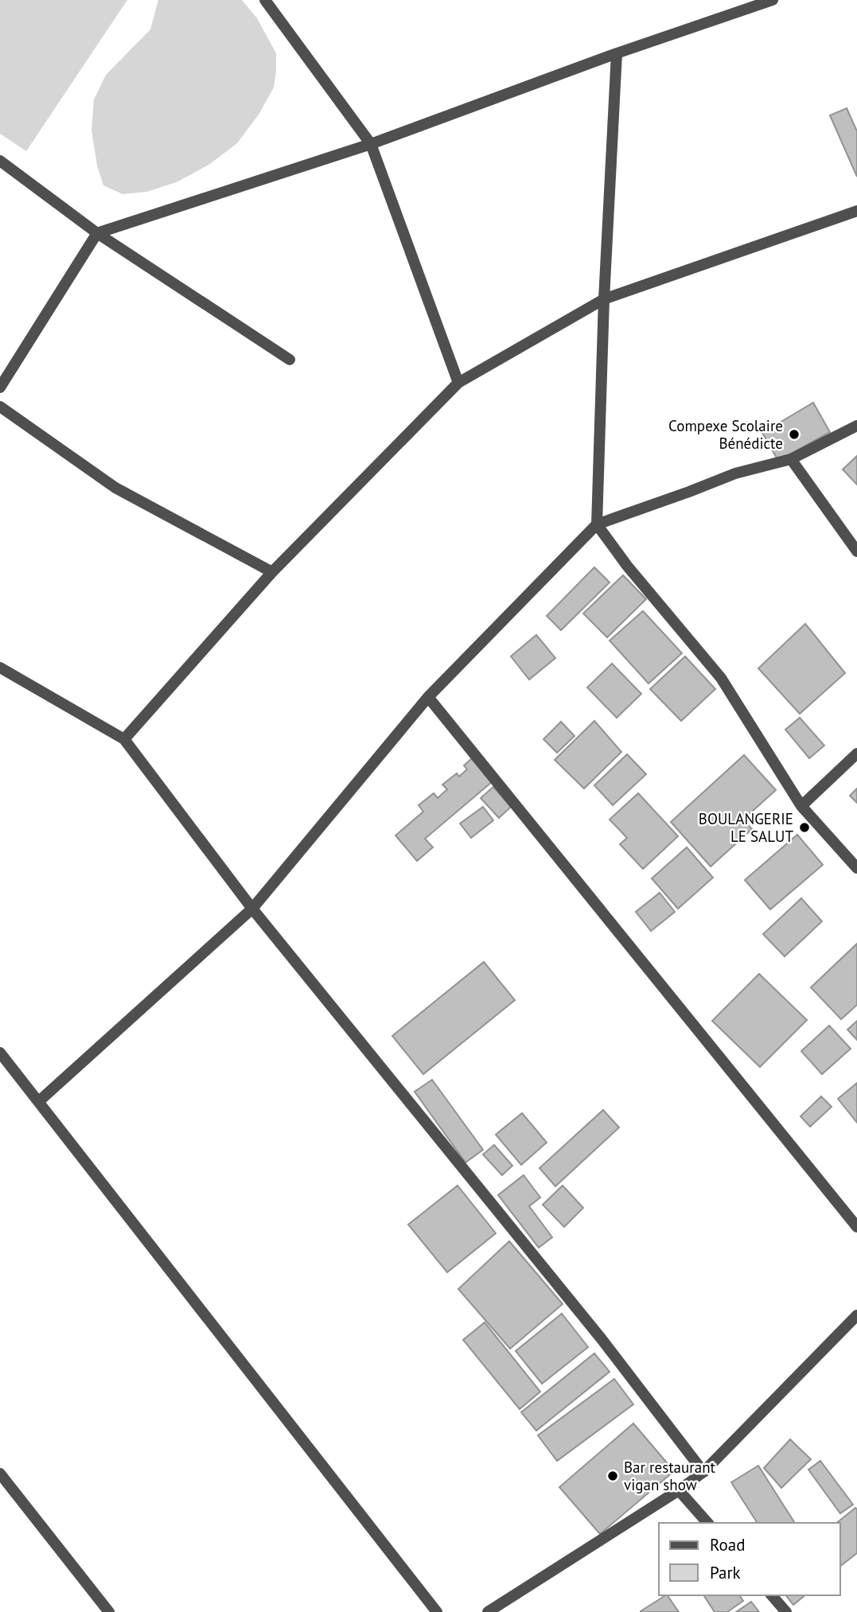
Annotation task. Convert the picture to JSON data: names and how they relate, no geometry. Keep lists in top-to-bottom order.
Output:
{
  "places": ["Compexe Scolaire Bénédicte", "BOULANGERIE LE SALUT", "Bar restaurant vigan show"],
  "legend": ["Road", "Park"]
}
